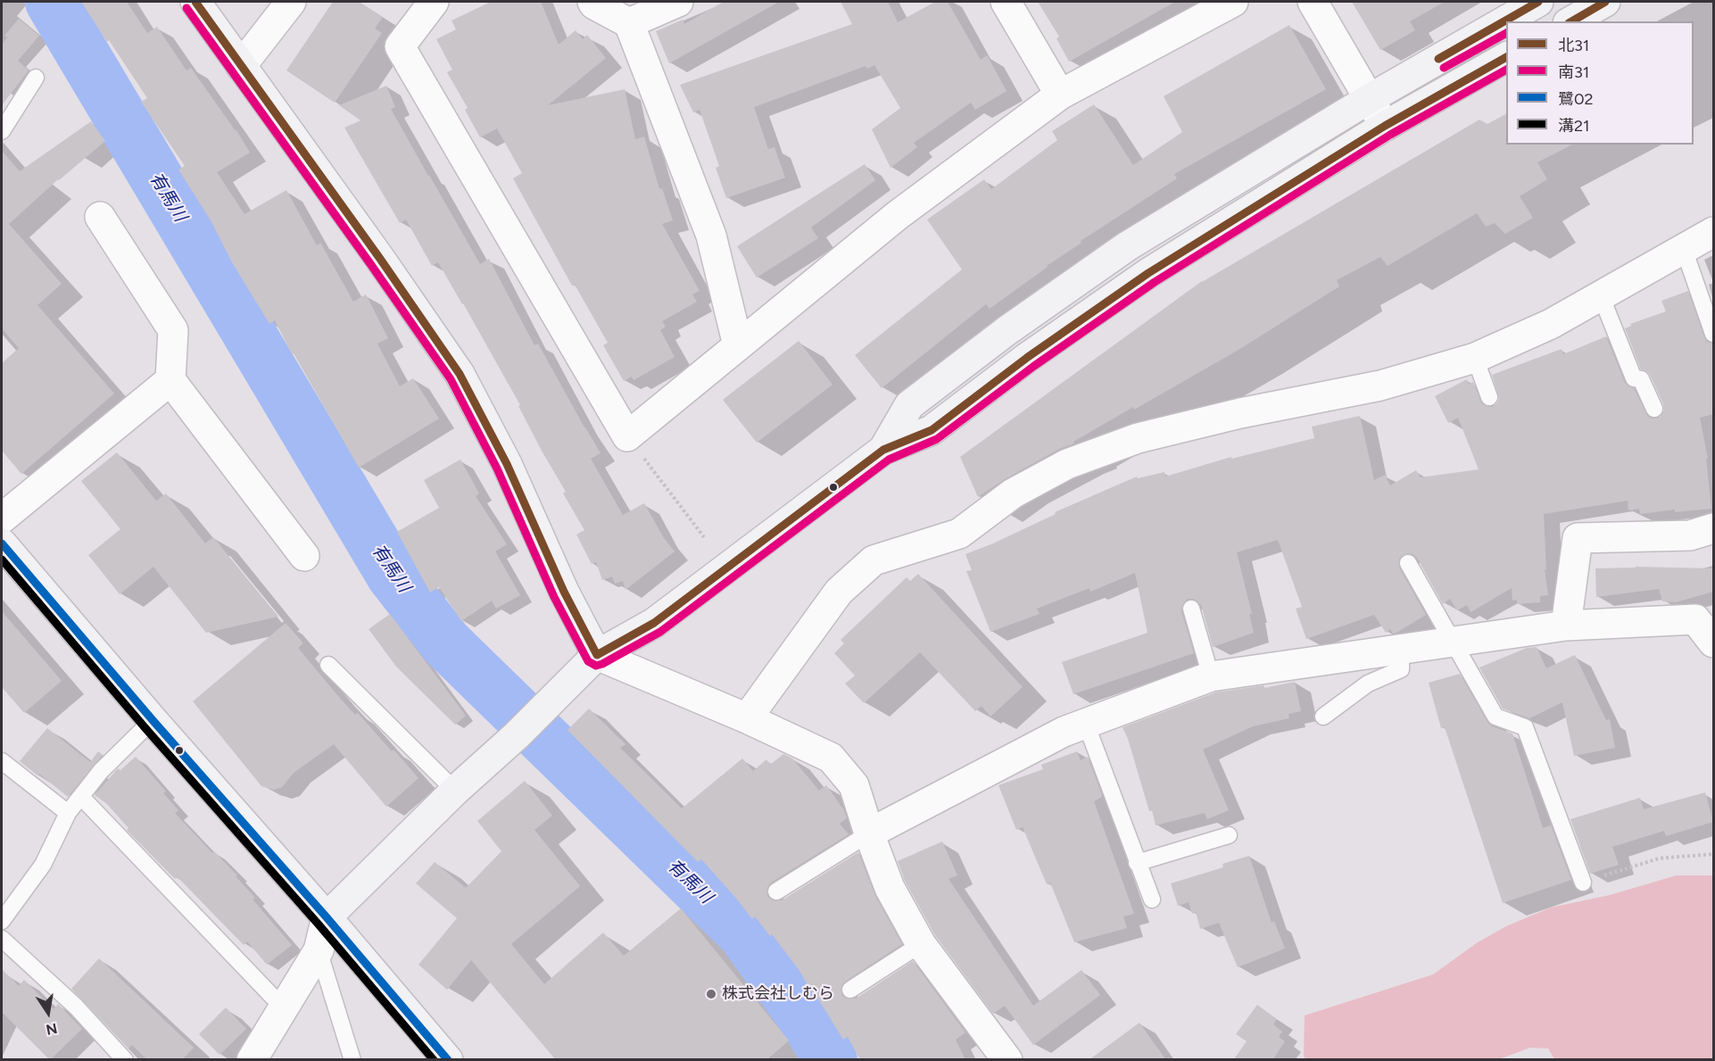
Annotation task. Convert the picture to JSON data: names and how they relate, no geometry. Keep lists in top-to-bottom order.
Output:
{
  "water": ["有馬川"],
  "places": ["株式会社しむら"],
  "lines": [
    "transit line 北31",
    "transit line 南31",
    "transit line 鷺02",
    "transit line 溝21"
  ],
  "legend": [
    "北31",
    "南31",
    "鷺02",
    "溝21"
  ],
  "north": "bottom"
}
